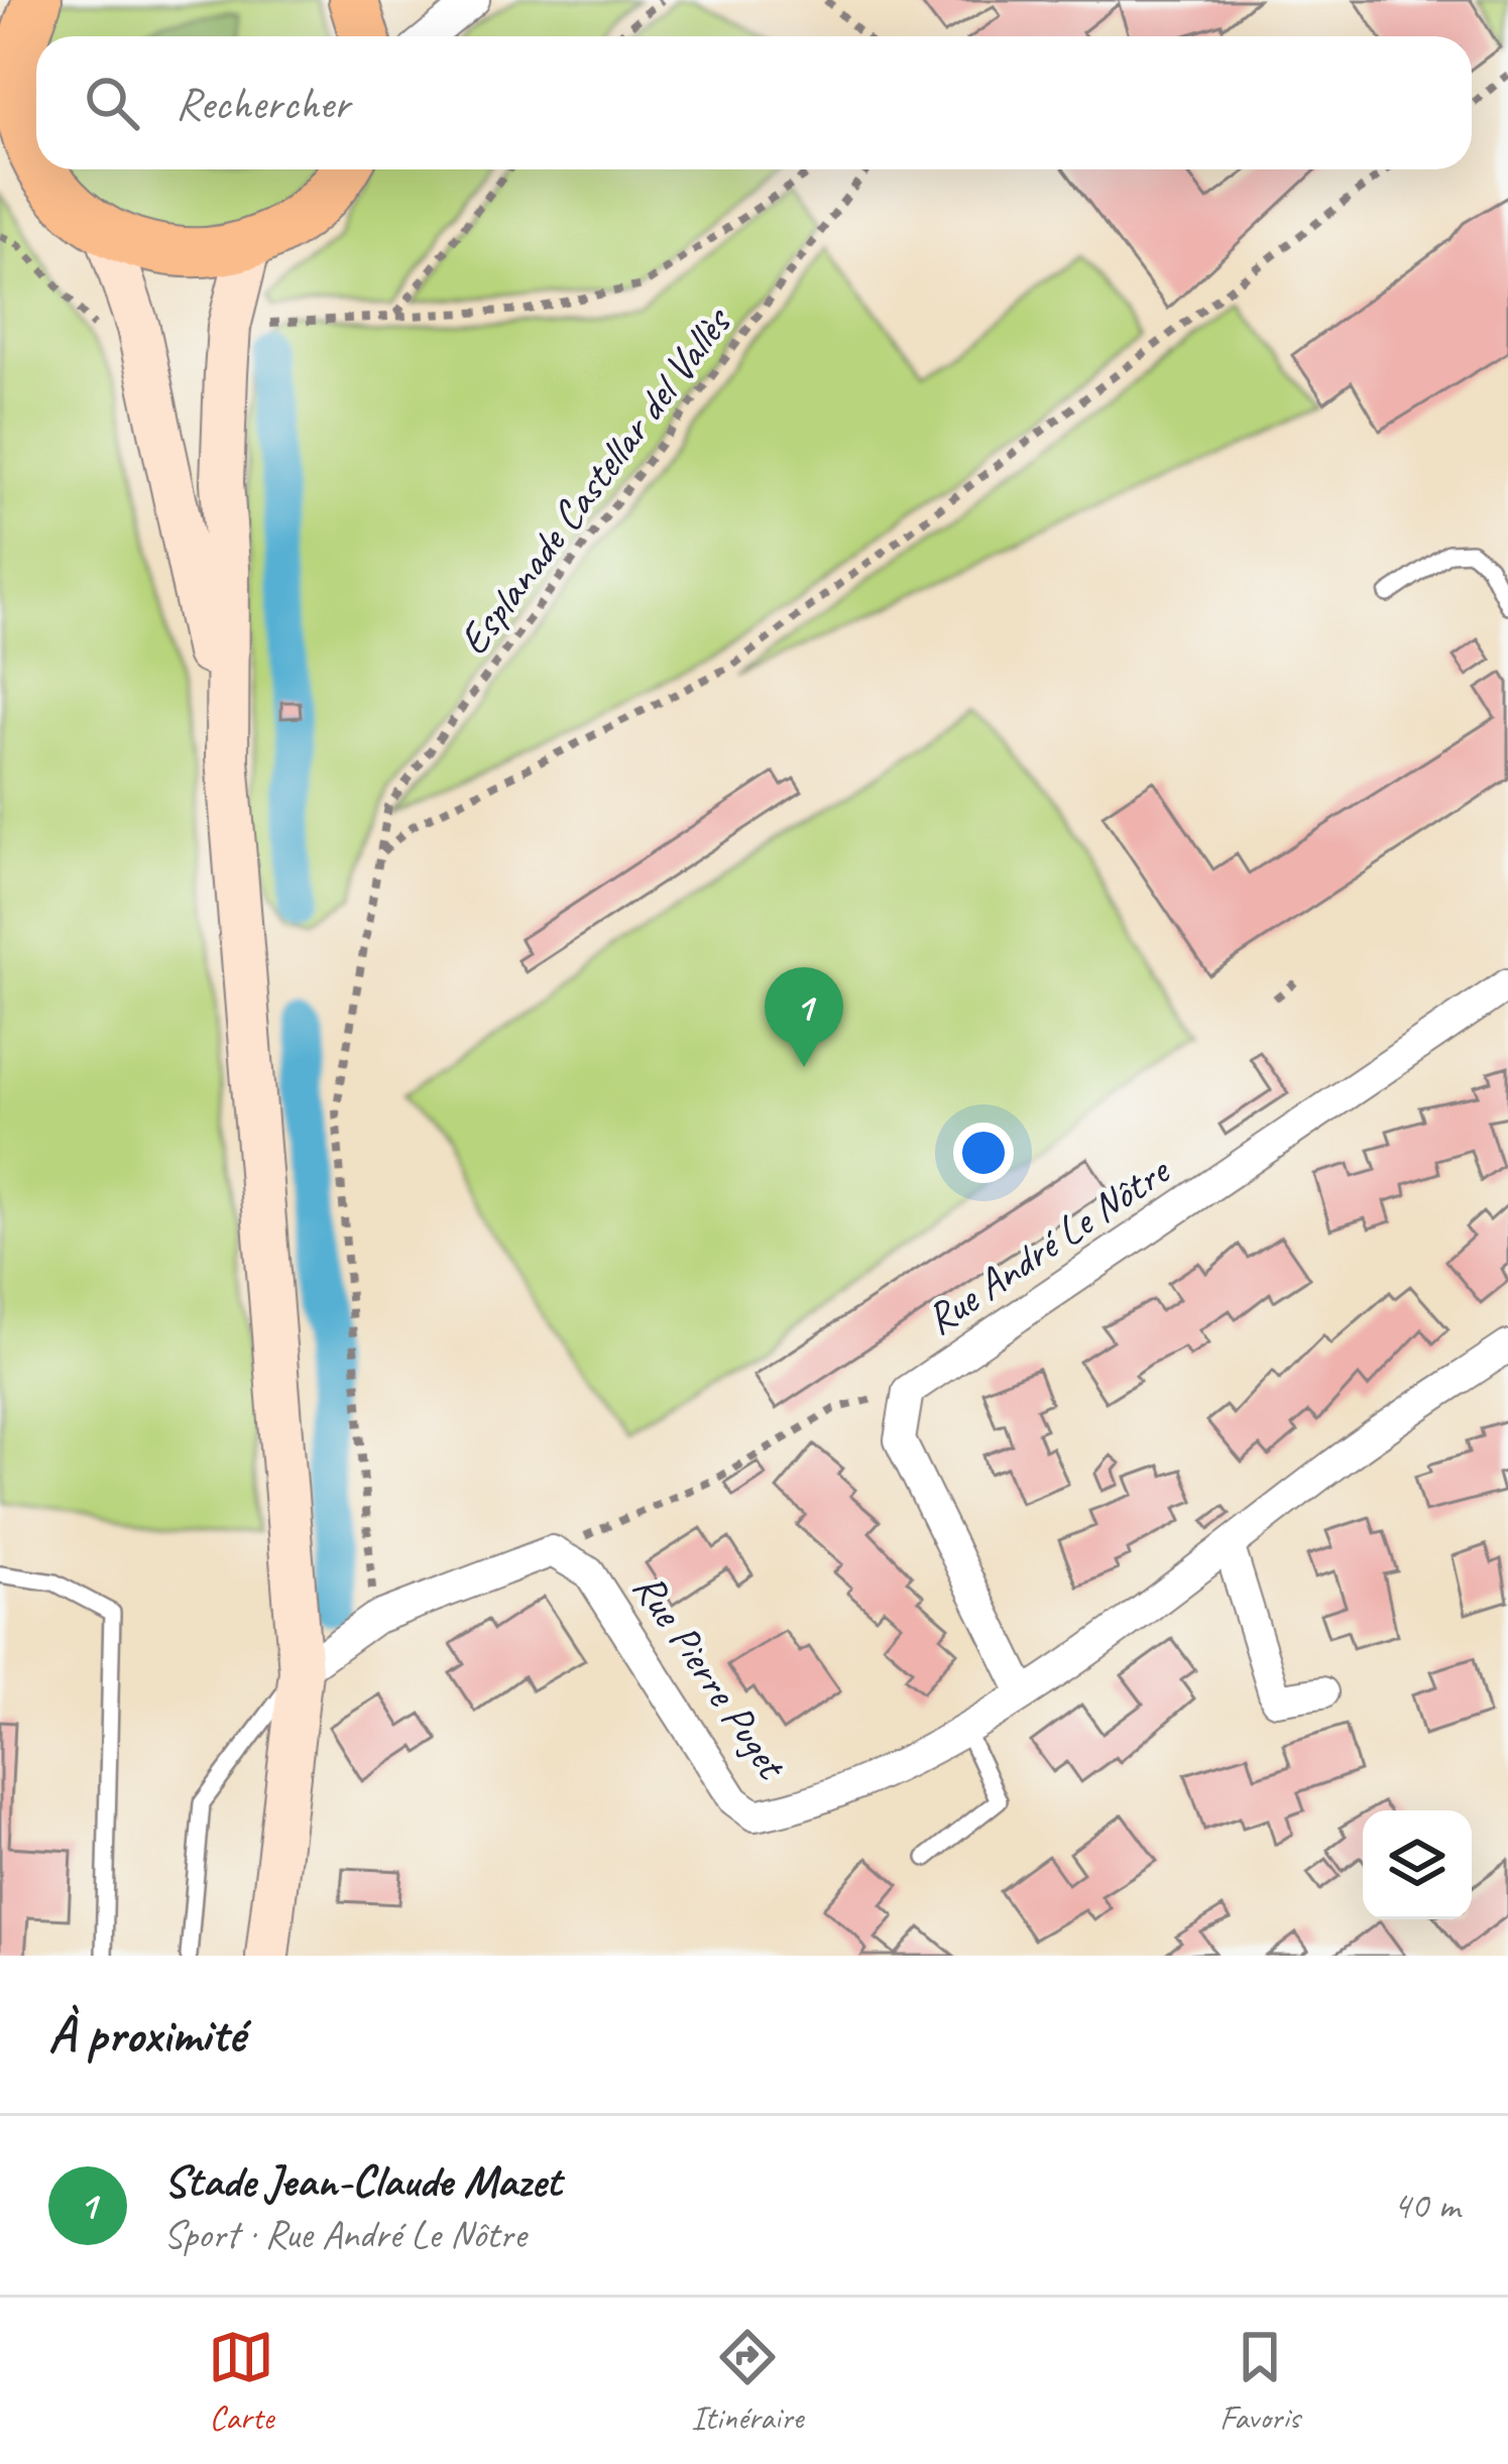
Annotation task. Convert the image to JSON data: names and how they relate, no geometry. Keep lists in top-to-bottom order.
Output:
{
  "streets": {
    "street": ["Rue André Le Nôtre", "Rue Pierre Puget"],
    "path": ["Esplanade Castellar del Vallès"]
  },
  "crossings": [
    ["Rue André Le Nôtre", "Rue Pierre Puget"]
  ],
  "page": {
    "search": "Rechercher",
    "pins": "1",
    "heading": "À proximité",
    "list": [
      {
        "mark": "1",
        "name": "Stade Jean-Claude Mazet",
        "note": "Sport · Rue André Le Nôtre",
        "value": "40 m"
      }
    ],
    "nav": ["Carte", "Itinéraire", "Favoris"]
  }
}
